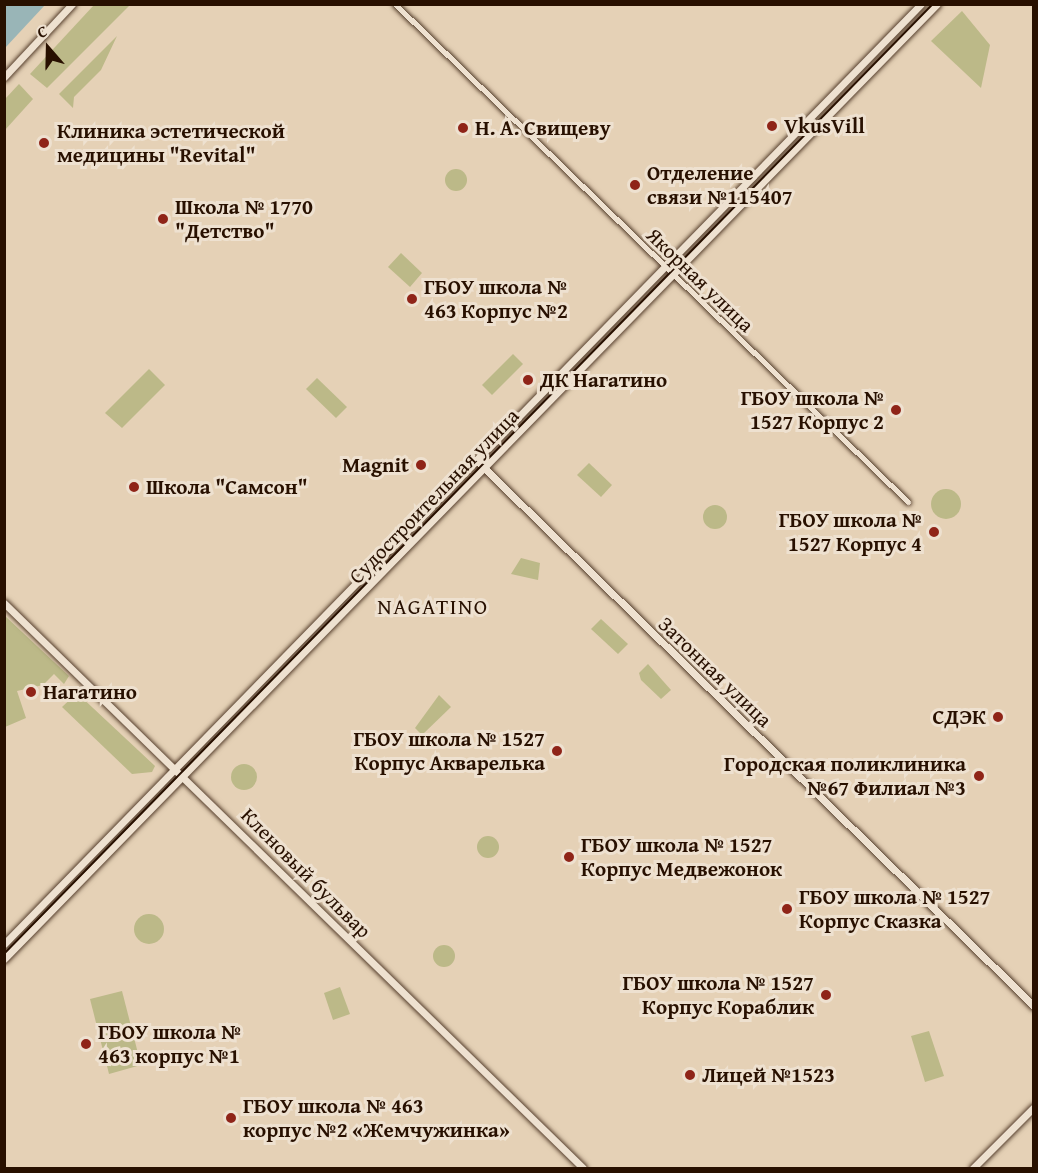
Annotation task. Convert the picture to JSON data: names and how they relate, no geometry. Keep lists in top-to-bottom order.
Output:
{
  "streets": {
    "street": [
      "Якорная улица",
      "Судостроительная улица",
      "Затонная улица",
      "Кленовый бульвар"
    ]
  },
  "crossings": [
    ["Якорная улица", "Судостроительная улица"],
    ["Судостроительная улица", "Затонная улица"],
    ["Судостроительная улица", "Кленовый бульвар"]
  ],
  "districts": ["NAGATINO"],
  "places": [
    "VkusVill",
    "Н. А. Свищеву",
    "Клиника эстетической медицины \"Revital\"",
    "Отделение связи №115407",
    "Школа № 1770 \"Детство\"",
    "ГБОУ школа № 463 Корпус №2",
    "ДК Нагатино",
    "ГБОУ школа № 1527 Корпус 2",
    "Magnit",
    "Школа \"Самсон\"",
    "ГБОУ школа № 1527 Корпус 4",
    "Нагатино",
    "СДЭК",
    "ГБОУ школа № 1527 Корпус Акварелька",
    "Городская поликлиника №67 Филиал №3",
    "ГБОУ школа № 1527 Корпус Медвежонок",
    "ГБОУ школа № 1527 Корпус Сказка",
    "ГБОУ школа № 1527 Корпус Кораблик",
    "ГБОУ школа № 463 корпус №1",
    "Лицей №1523",
    "ГБОУ школа № 463 корпус №2 «Жемчужинка»"
  ],
  "north": "top"
}
